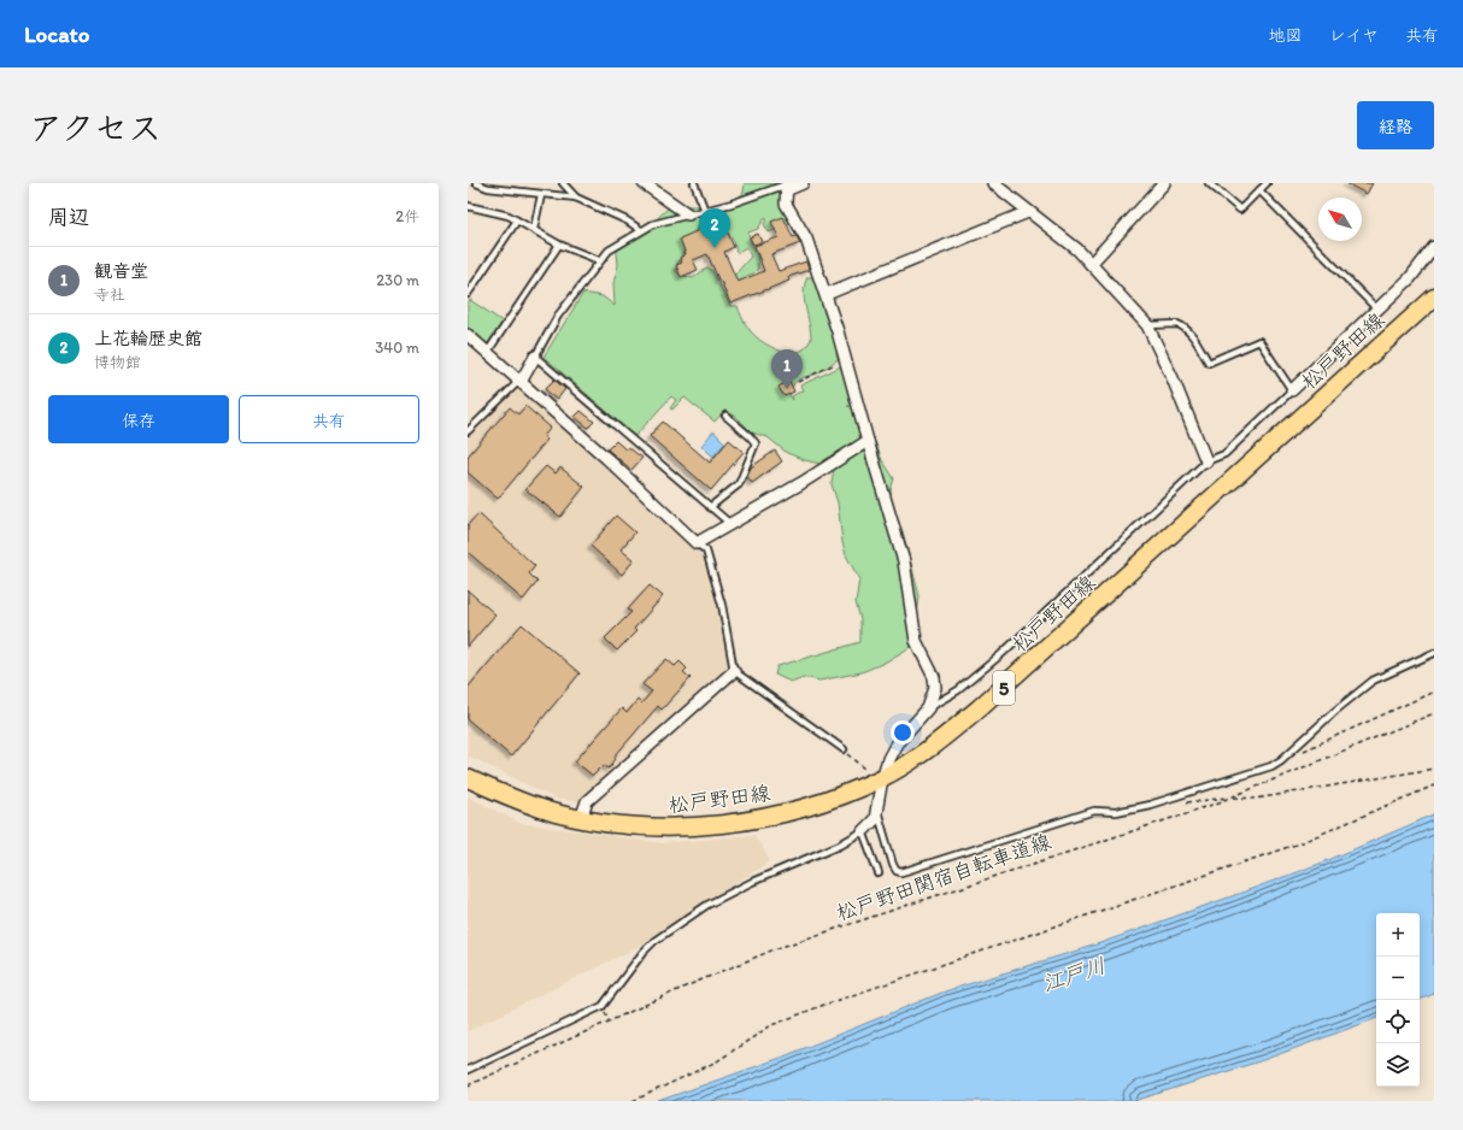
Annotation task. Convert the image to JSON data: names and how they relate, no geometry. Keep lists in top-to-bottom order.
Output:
{
  "streets": {
    "main road": ["松戸野田線", "5"],
    "path": ["松戸野田関宿自転車道線"]
  },
  "water": ["江戸川"],
  "north": "top left",
  "page": {
    "header": "Locato",
    "nav": ["地図", "レイヤ", "共有"],
    "title": "アクセス",
    "buttons": [
      "経路",
      ["保存", "共有"]
    ],
    "heading": ["周辺", "2件"],
    "pins": ["2", "1"],
    "list": [
      {
        "mark": "1",
        "name": "観音堂",
        "note": "寺社",
        "value": "230 m"
      },
      {
        "mark": "2",
        "name": "上花輪歴史館",
        "note": "博物館",
        "value": "340 m"
      }
    ],
    "map_buttons": ["+", "−"]
  }
}
